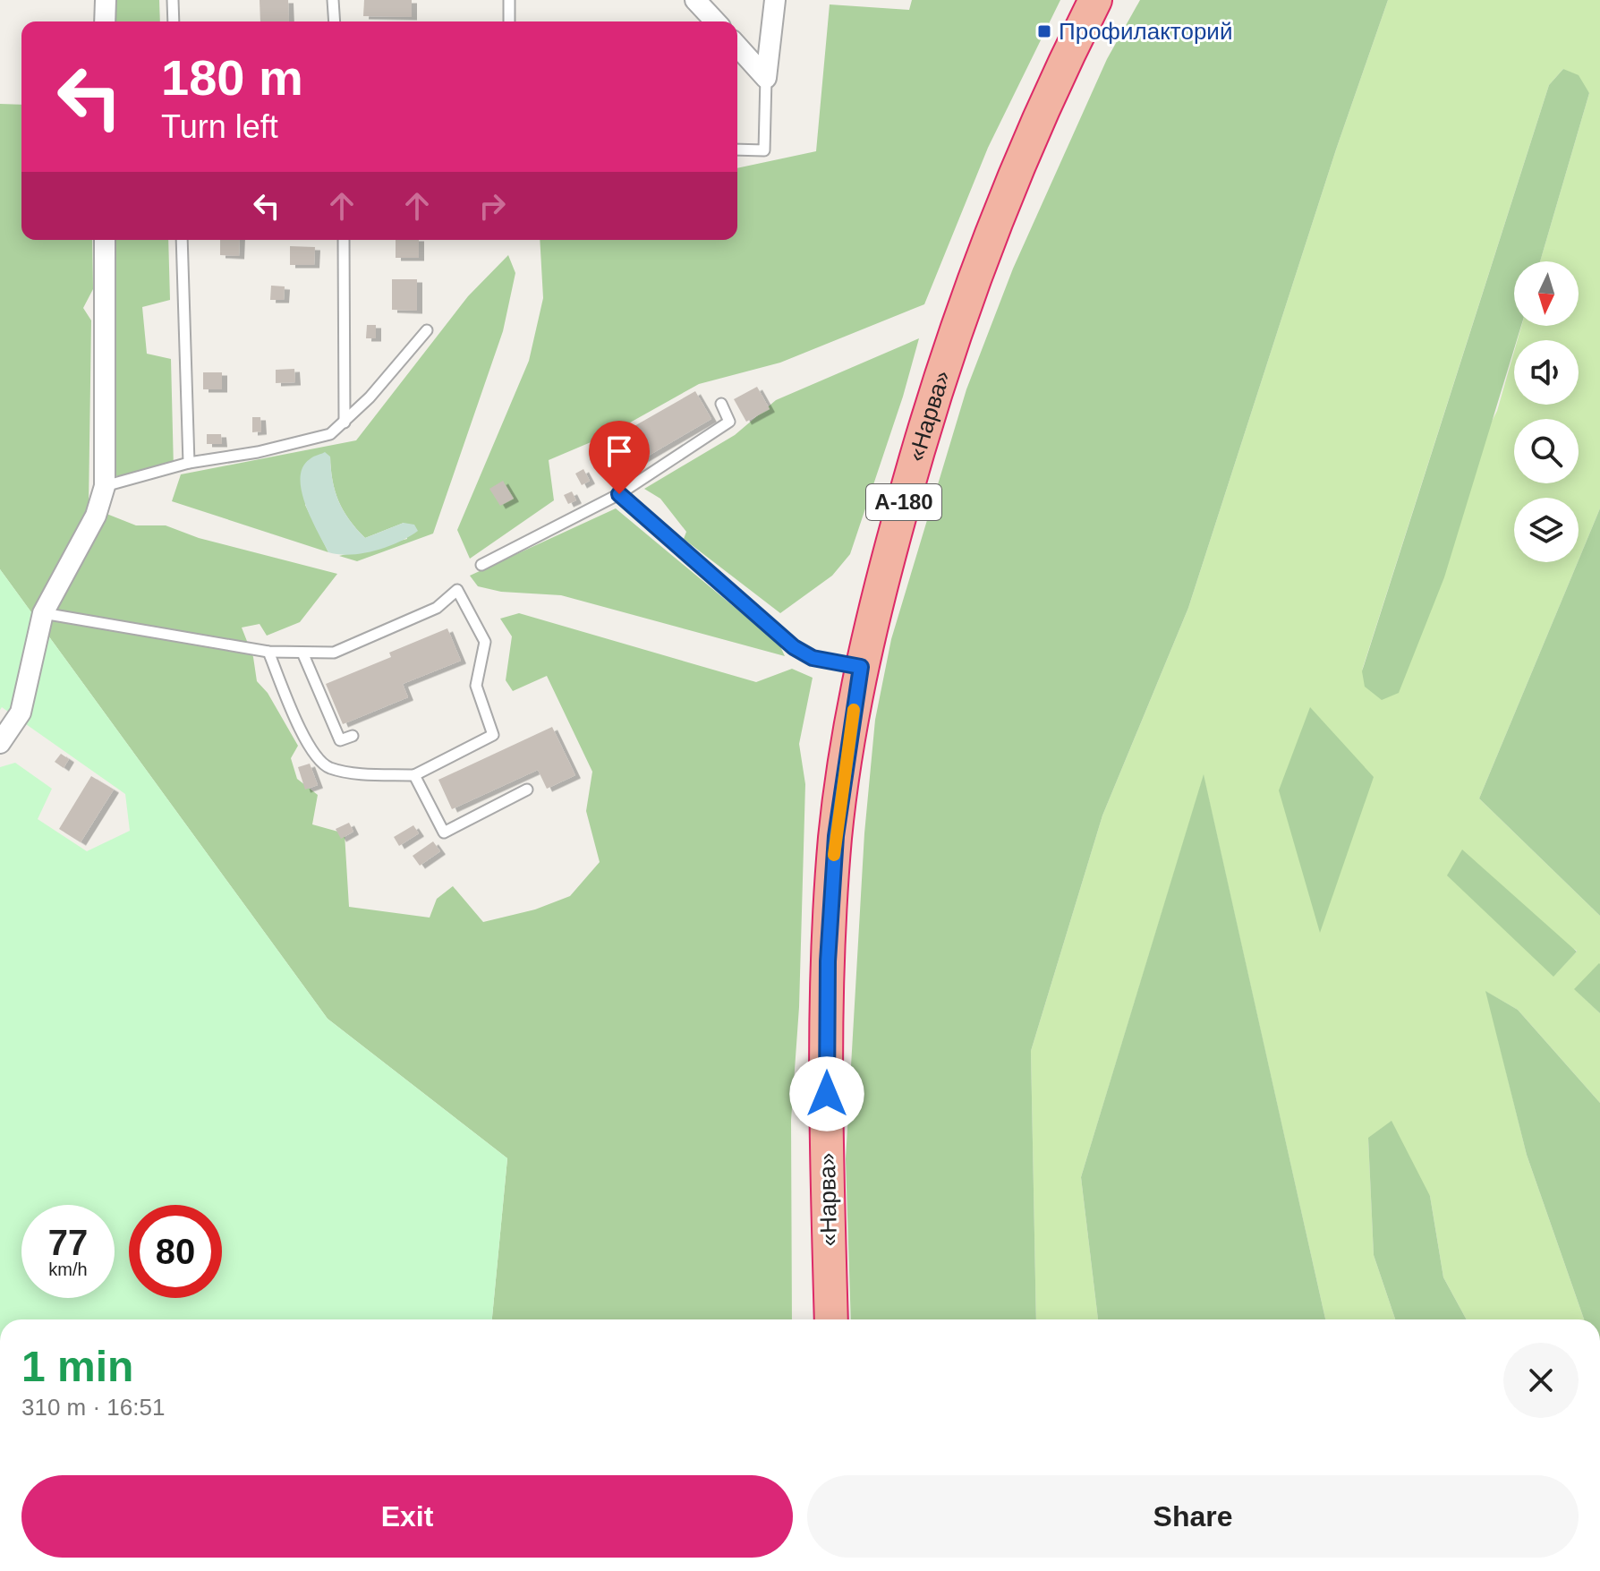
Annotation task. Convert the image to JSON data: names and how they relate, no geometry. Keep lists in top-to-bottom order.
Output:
{
  "streets": {
    "highway": ["«Нарва»", "А-180"]
  },
  "places": {
    "transit": ["Профилакторий"]
  },
  "north": "bottom",
  "page": {
    "turn": ["180 m", "Turn left"],
    "speed": "77 km/h",
    "limit": "80",
    "heading": ["1 min", "310 m · 16:51"],
    "buttons": ["Exit", "Share"]
  }
}
